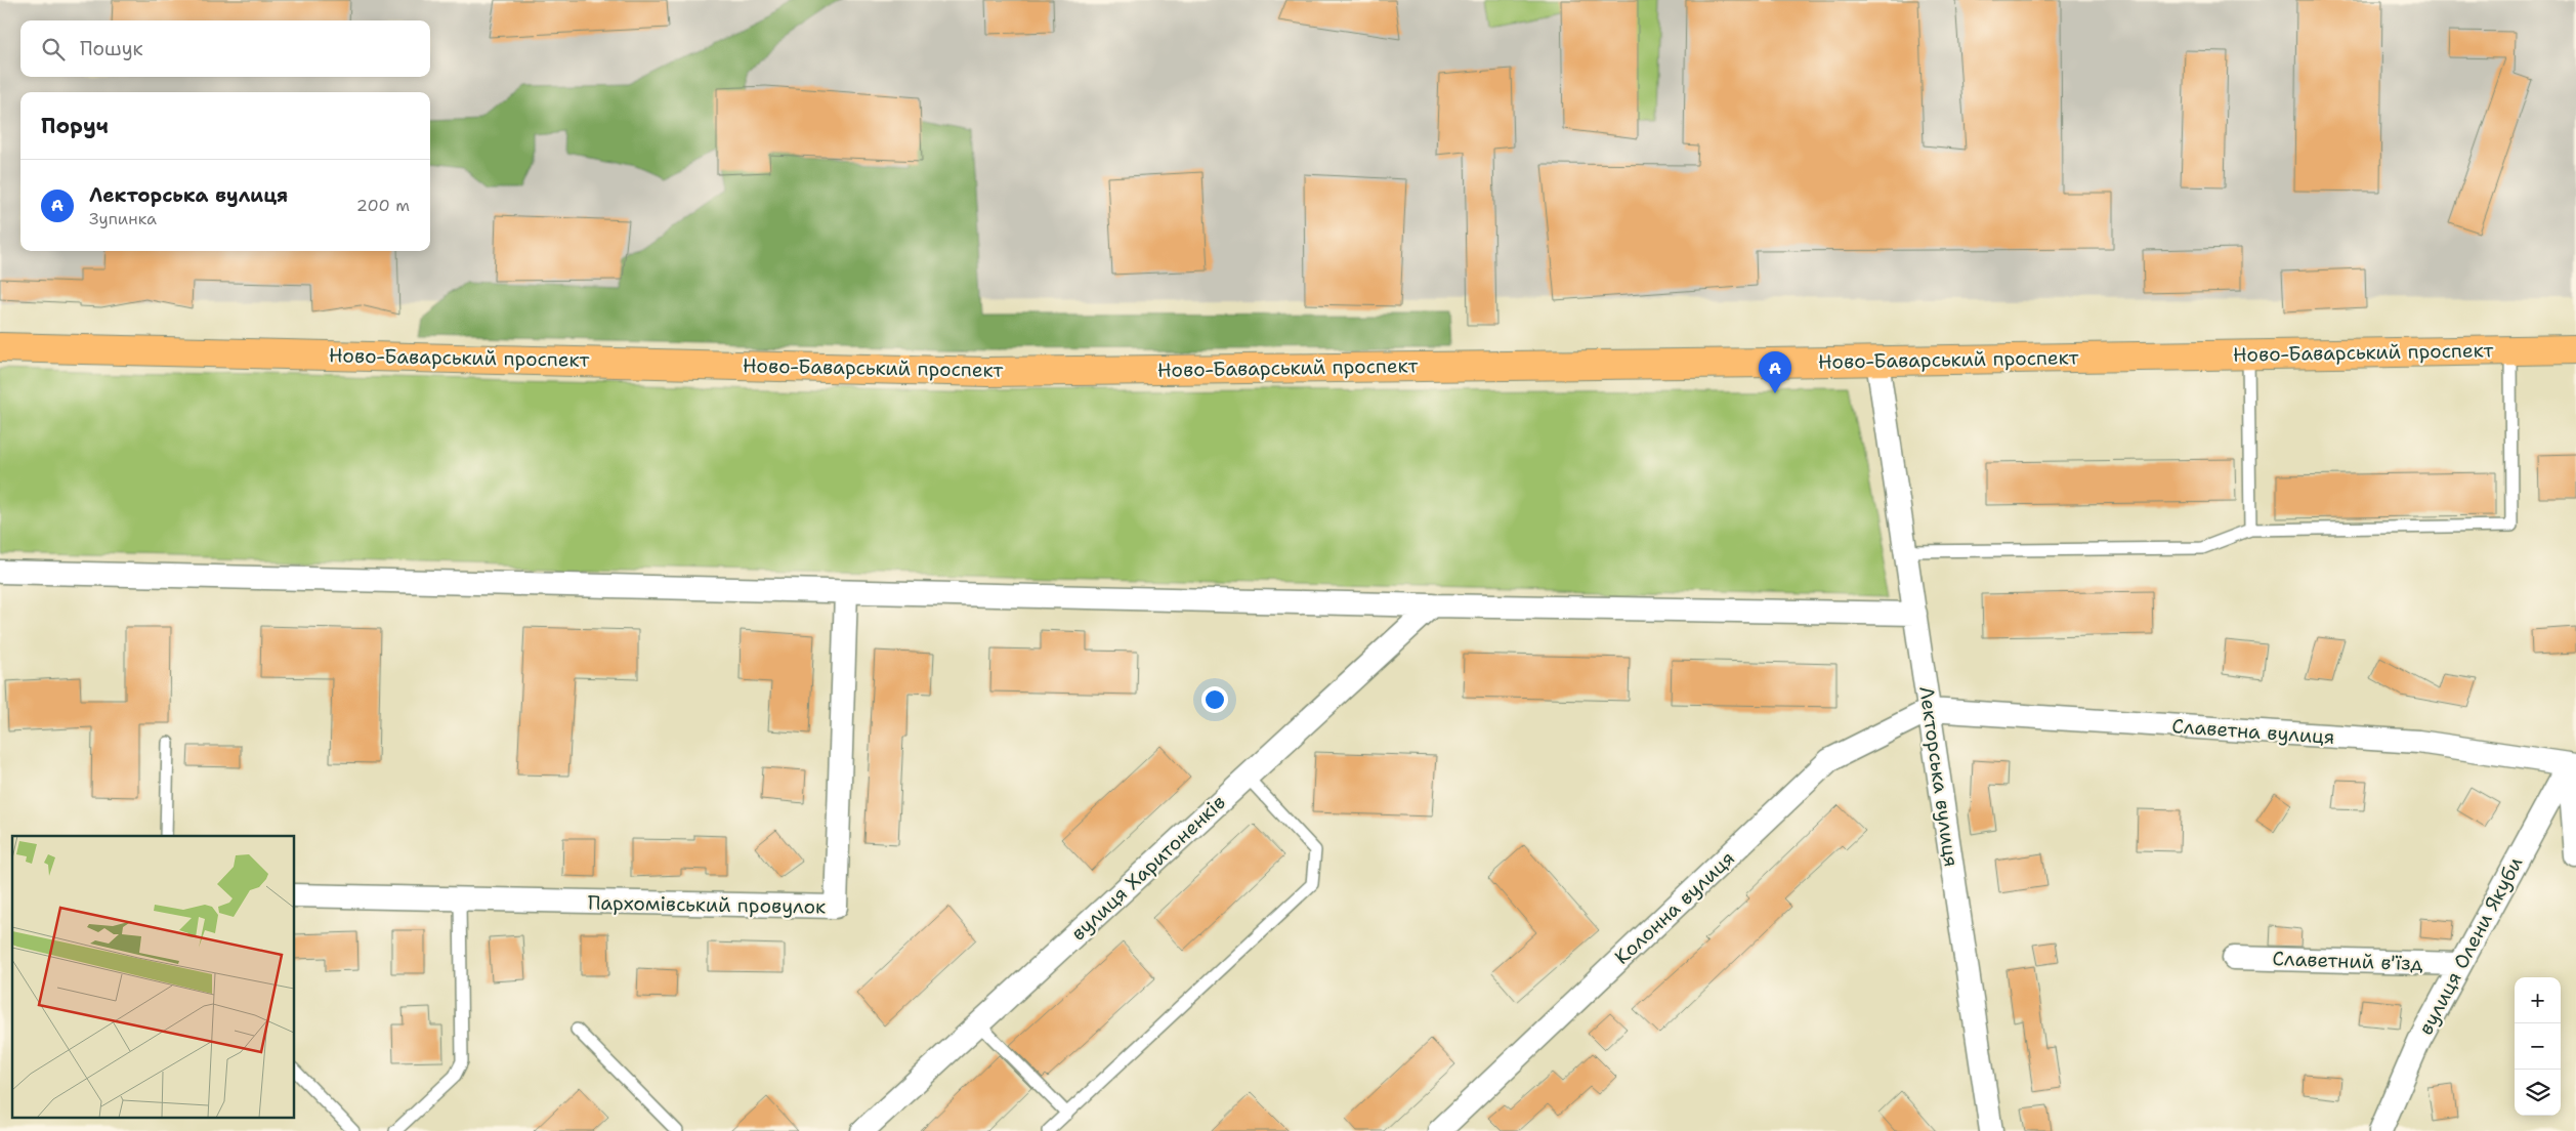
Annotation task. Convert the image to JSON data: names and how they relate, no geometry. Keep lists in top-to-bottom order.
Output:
{
  "streets": {
    "main road": ["Ново-Баварський проспект"],
    "street": [
      "Славетна вулиця",
      "Лекторська вулиця",
      "вулиця Харитоненків",
      "Пархомівський провулок",
      "Колонна вулиця",
      "вулиця Олени Якуби",
      "Славетний в'їзд"
    ]
  },
  "crossings": [
    ["Ново-Баварський проспект", "Лекторська вулиця"],
    ["Славетна вулиця", "Лекторська вулиця"],
    ["Славетна вулиця", "Колонна вулиця"],
    ["Славетна вулиця", "вулиця Олени Якуби"],
    ["Лекторська вулиця", "Колонна вулиця"],
    ["вулиця Олени Якуби", "Славетний в'їзд"]
  ],
  "page": {
    "search": "Пошук",
    "heading": "Поруч",
    "list": [
      {
        "mark": "A",
        "name": "Лекторська вулиця",
        "note": "Зупинка",
        "value": "200 m"
      }
    ],
    "pins": "A",
    "map_buttons": ["+", "−"]
  }
}
